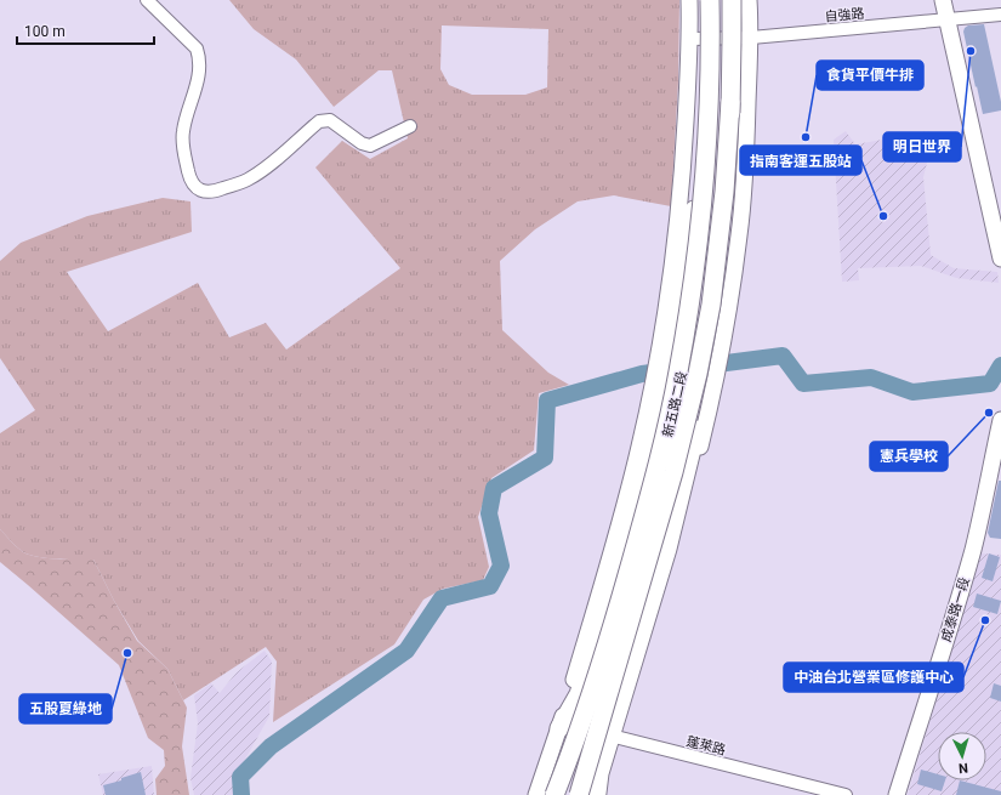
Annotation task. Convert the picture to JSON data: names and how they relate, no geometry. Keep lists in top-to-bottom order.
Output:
{
  "streets": {
    "main road": ["新五路二段", "成泰路一段"],
    "street": ["自強路", "蓬萊路"]
  },
  "crossings": [
    ["自強路", "新五路二段"],
    ["新五路二段", "蓬萊路"]
  ],
  "places": [
    "明日世界",
    "食貨平價牛排",
    "指南客運五股站",
    "憲兵學校",
    "中油台北營業區修護中心",
    "五股夏綠地"
  ],
  "scale_bar": "100 m",
  "north": "bottom"
}
